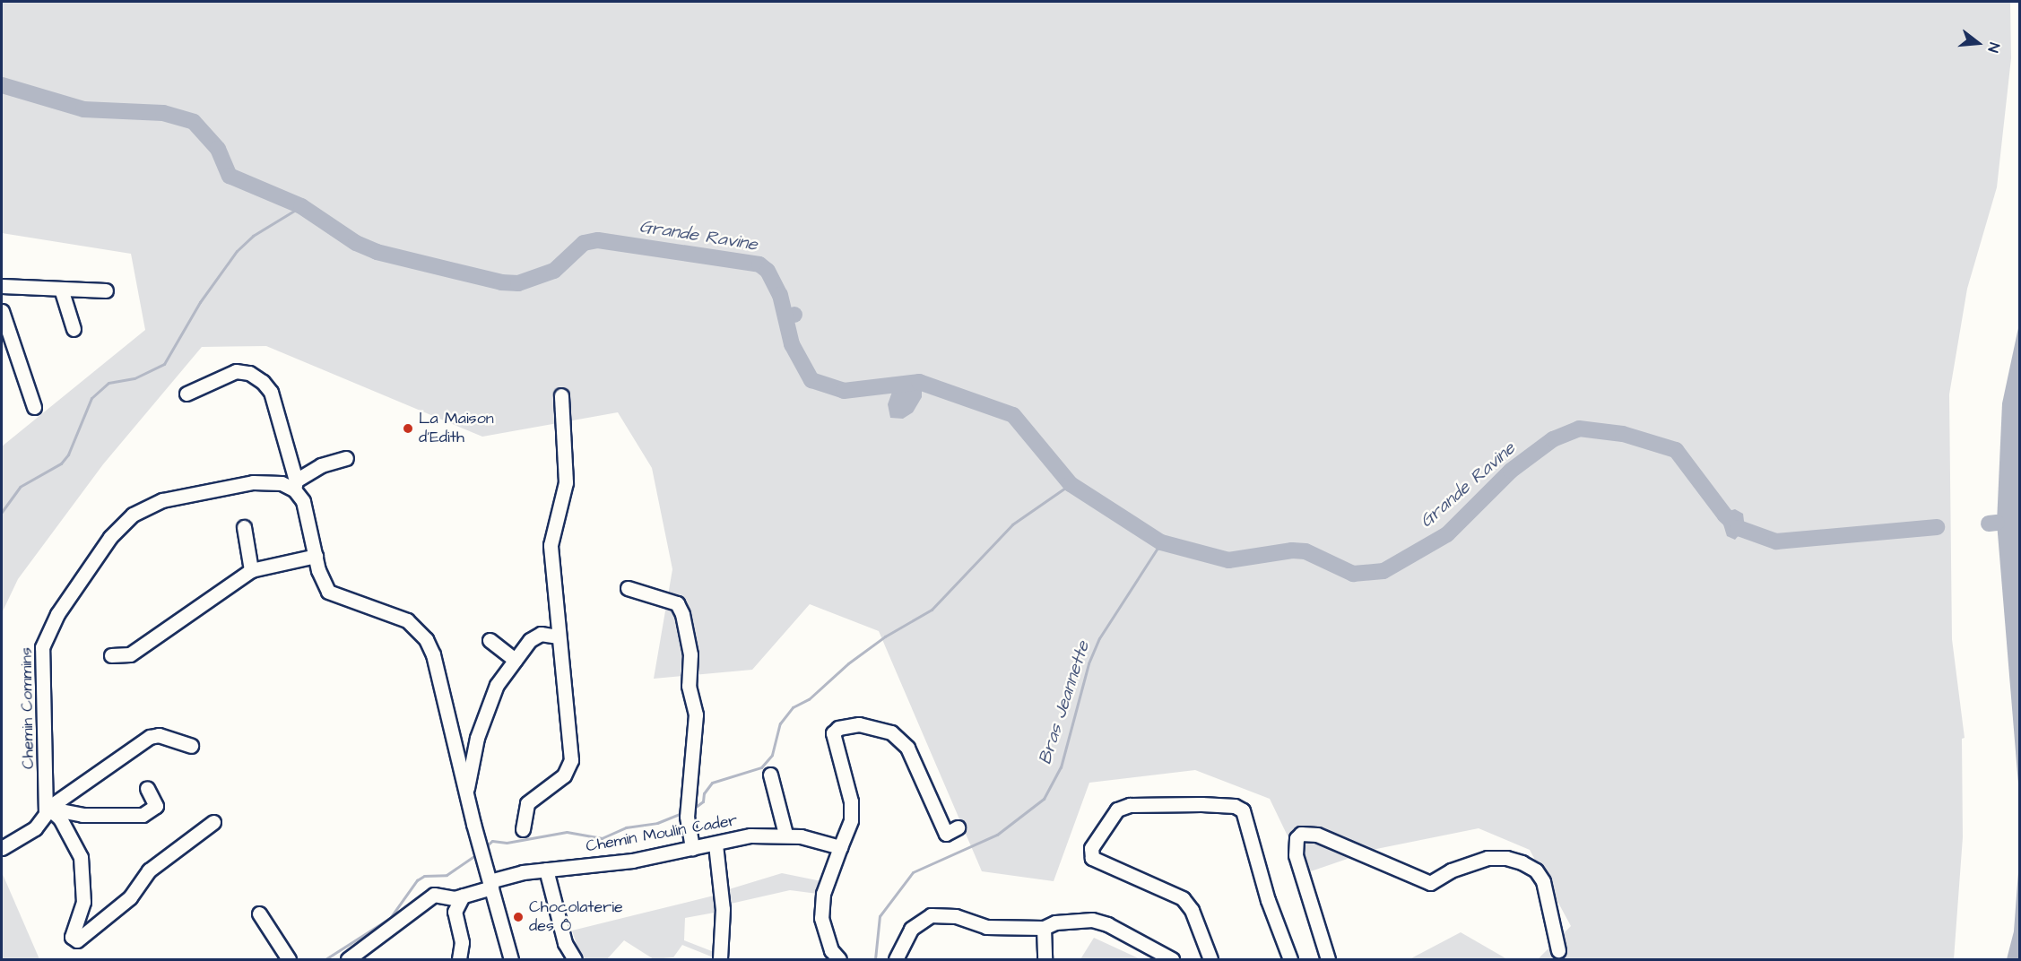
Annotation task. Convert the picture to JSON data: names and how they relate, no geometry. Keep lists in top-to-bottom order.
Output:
{
  "streets": {
    "street": ["Chemin Commins", "Chemin Moulin Cader"]
  },
  "water": ["Grande Ravine", "Bras Jeannette"],
  "places": ["La Maison d'Edith", "Chocolaterie des Ô"],
  "north": "right"
}
